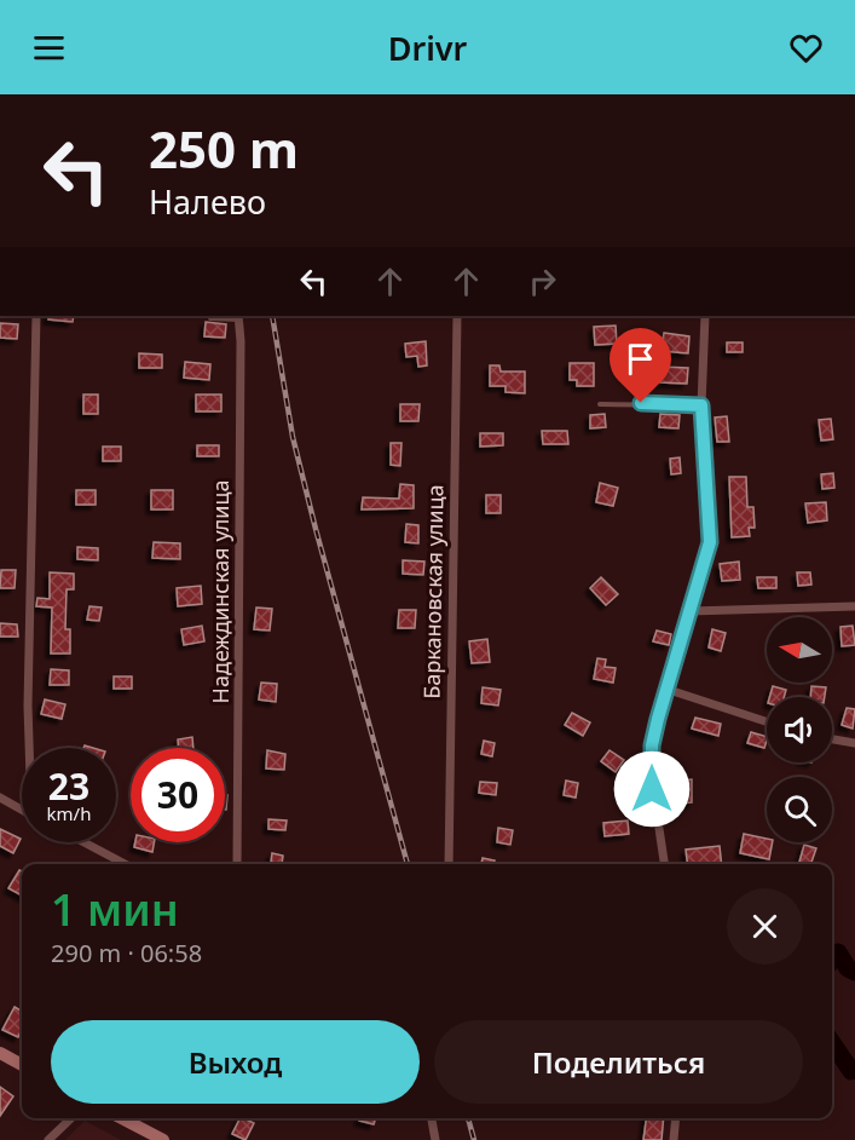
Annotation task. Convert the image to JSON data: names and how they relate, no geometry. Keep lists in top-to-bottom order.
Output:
{
  "streets": {
    "street": ["Надеждинская улица", "Баркановская улица"]
  },
  "north": "left",
  "page": {
    "header": "Drivr",
    "turn": ["250 m", "Налево"],
    "speed": "23 km/h",
    "limit": "30",
    "heading": ["1 мин", "290 m · 06:58"],
    "buttons": ["Выход", "Поделиться"]
  }
}
